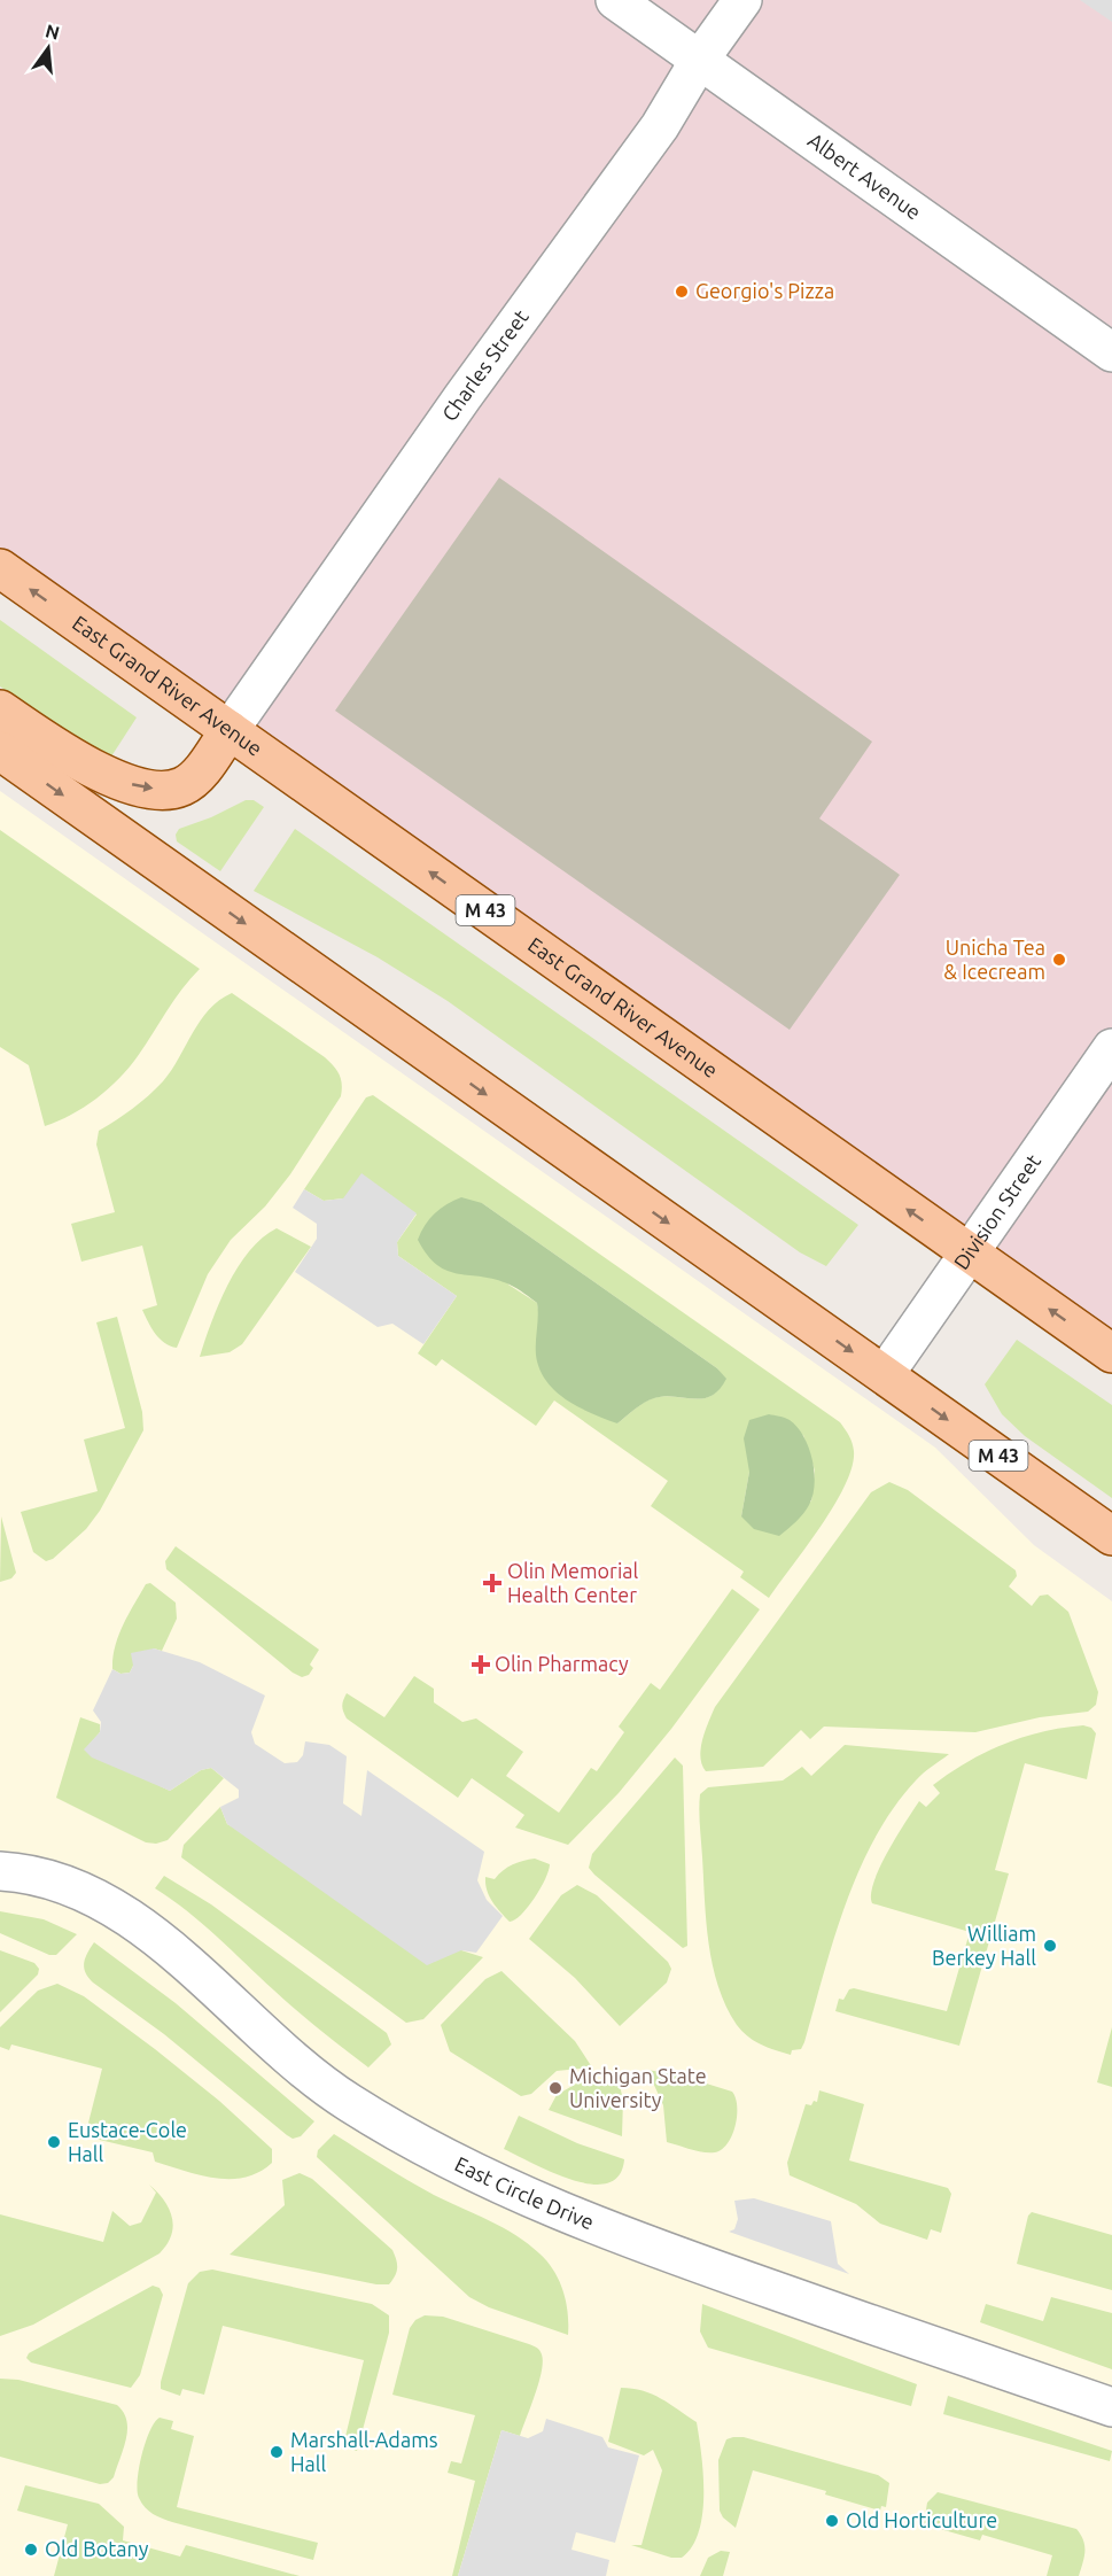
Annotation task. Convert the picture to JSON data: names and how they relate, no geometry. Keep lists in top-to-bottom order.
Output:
{
  "streets": {
    "main road": ["East Grand River Avenue", "M 43"],
    "street": [
      "Albert Avenue",
      "Charles Street",
      "Division Street",
      "East Circle Drive"
    ]
  },
  "crossings": [
    ["Albert Avenue", "Charles Street"],
    ["Charles Street", "East Grand River Avenue"],
    ["East Grand River Avenue", "Division Street"],
    ["M 43", "Division Street"]
  ],
  "places": {
    "other": [
      "Georgio's Pizza",
      "Unicha Tea & Icecream",
      "William Berkey Hall",
      "Michigan State University",
      "Eustace-Cole Hall",
      "Marshall-Adams Hall",
      "Old Horticulture",
      "Old Botany"
    ],
    "health": ["Olin Memorial Health Center", "Olin Pharmacy"]
  },
  "north": "top"
}
